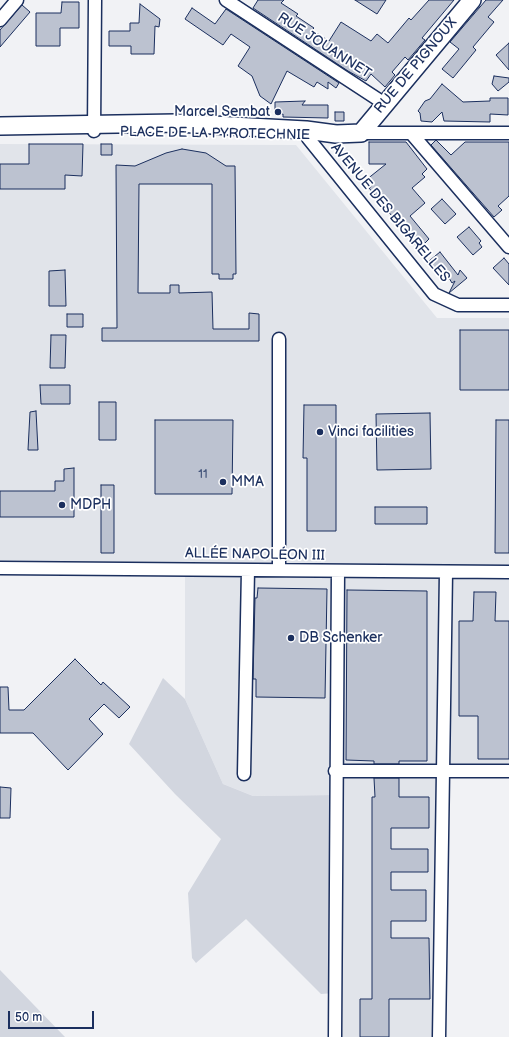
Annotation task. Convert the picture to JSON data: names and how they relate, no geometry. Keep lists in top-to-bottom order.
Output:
{
  "streets": {
    "main road": ["RUE DE PIGNOUX", "PLACE DE LA PYROTECHNIE"],
    "street": ["RUE JOUANNET", "AVENUE DES BIGARELLES", "ALLÉE NAPOLÉON III"]
  },
  "crossings": [
    ["RUE JOUANNET", "RUE DE PIGNOUX"],
    ["RUE DE PIGNOUX", "PLACE DE LA PYROTECHNIE"],
    ["PLACE DE LA PYROTECHNIE", "AVENUE DES BIGARELLES"]
  ],
  "places": [
    "Marcel Sembat",
    "Vinci facilities",
    "MMA",
    "MDPH",
    "DB Schenker"
  ],
  "house_numbers": ["11"],
  "scale_bar": "50 m"
}
